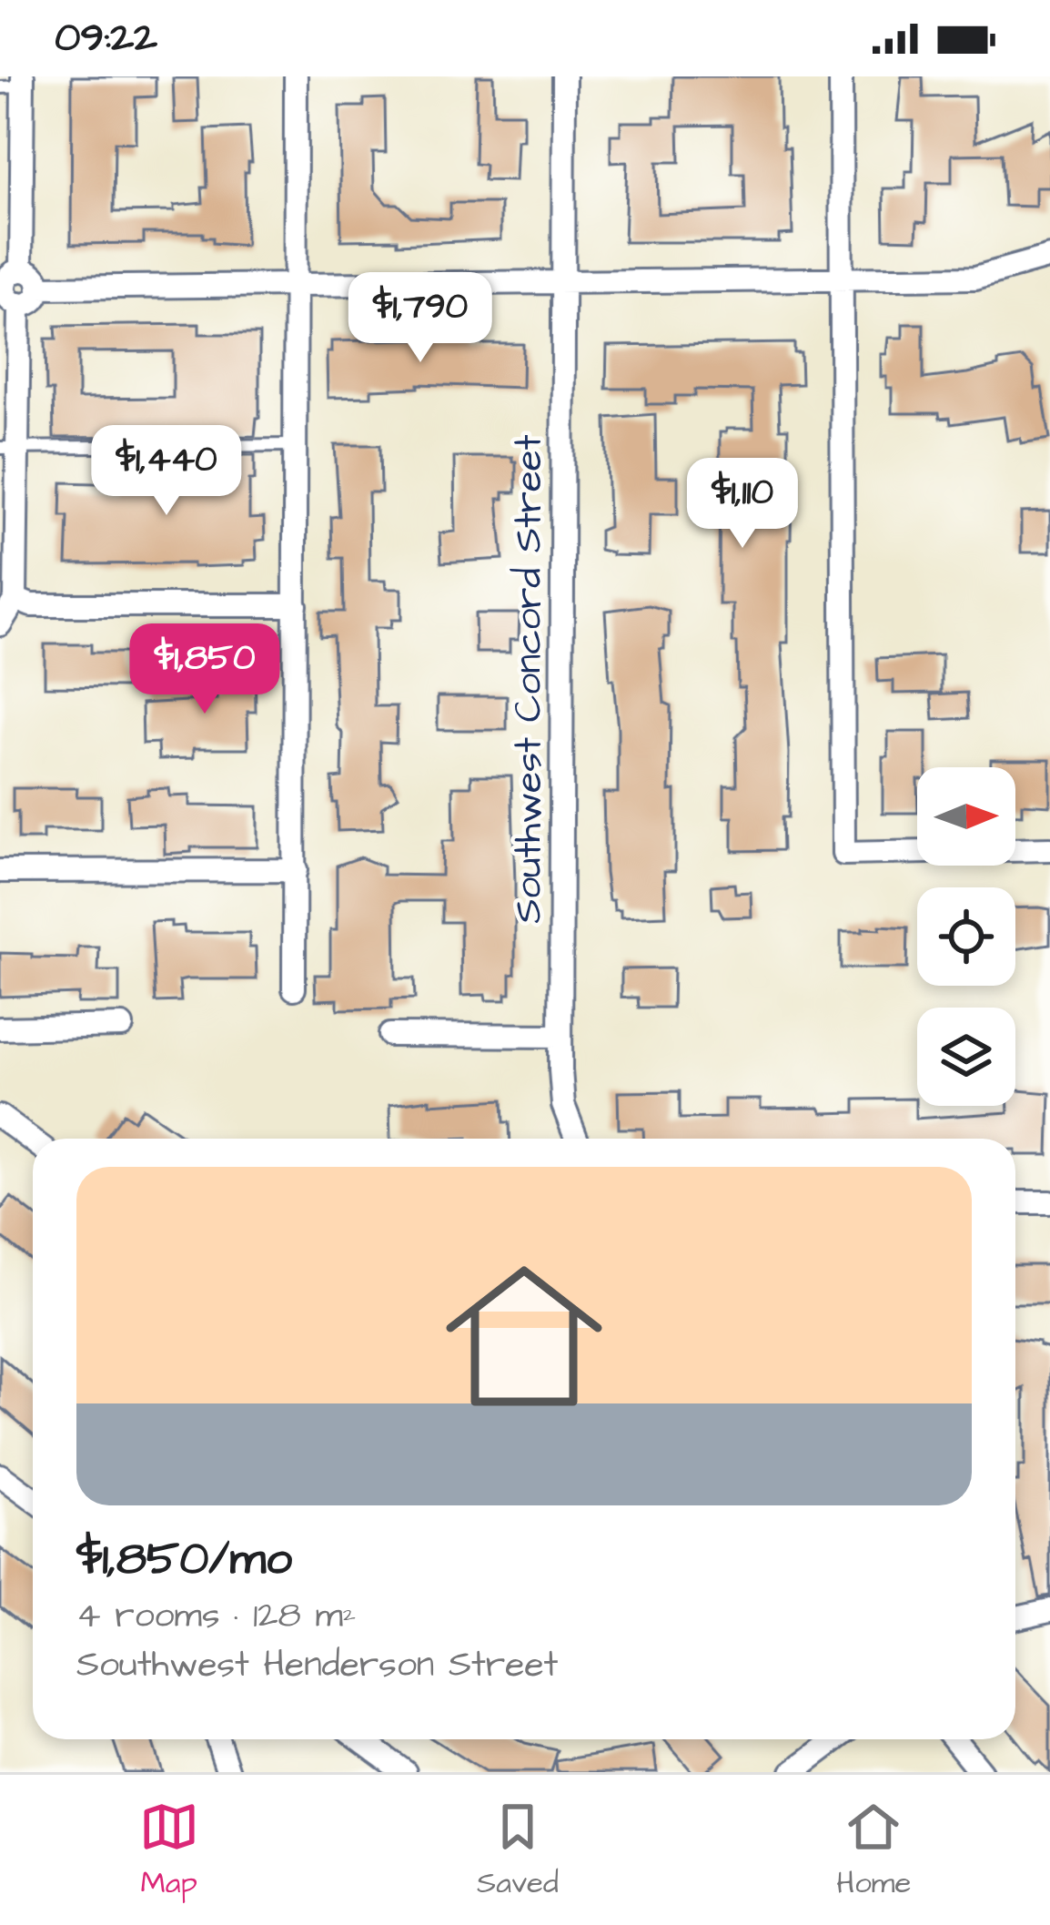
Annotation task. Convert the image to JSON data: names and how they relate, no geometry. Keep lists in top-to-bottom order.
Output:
{
  "streets": {
    "street": ["Southwest Concord Street"]
  },
  "north": "right",
  "page": {
    "status": "09:22",
    "price": [
      "$1,790",
      "$1,440",
      "$1,110",
      "$1,850"
    ],
    "list": [
      {
        "name": "$1,850/mo",
        "note": "4 rooms · 128 m² · Southwest Henderson Street"
      }
    ],
    "tabs": ["Map", "Saved", "Home"]
  }
}
